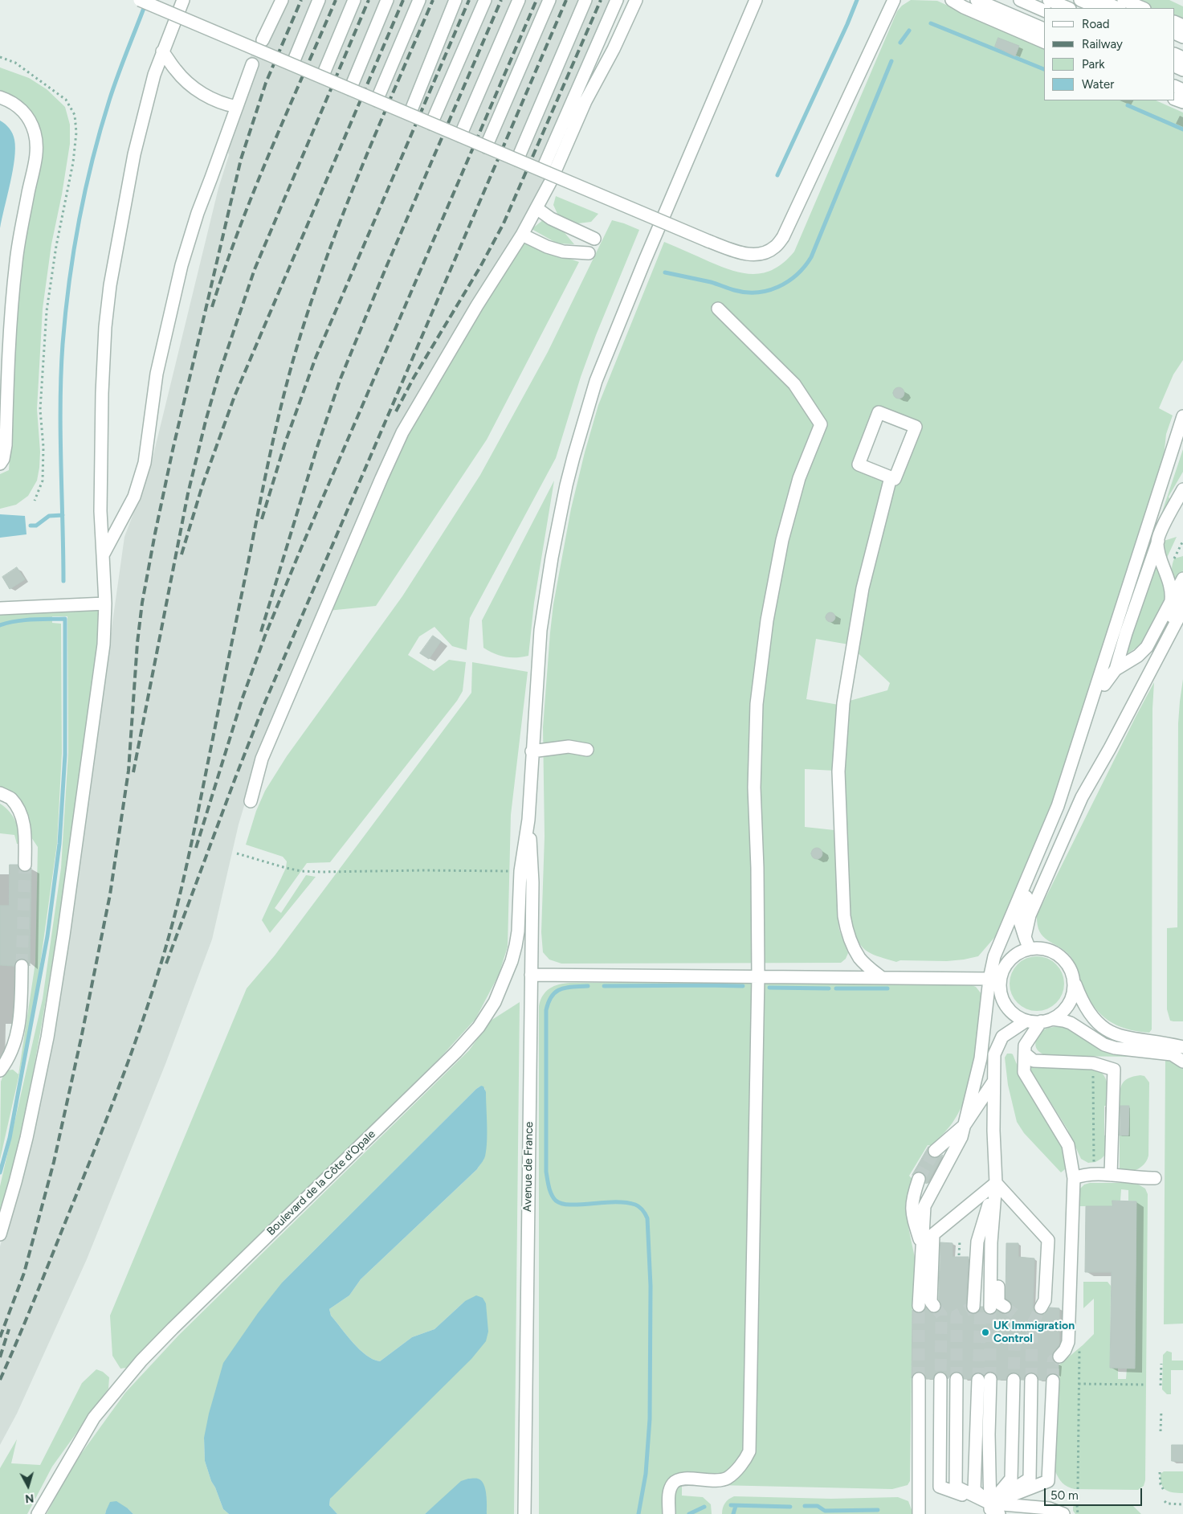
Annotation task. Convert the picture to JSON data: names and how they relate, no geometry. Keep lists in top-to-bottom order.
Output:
{
  "streets": {
    "lane": ["Avenue de France", "Boulevard de la Côte d'Opale"]
  },
  "crossings": [
    ["Avenue de France", "Boulevard de la Côte d'Opale"]
  ],
  "places": ["UK Immigration Control"],
  "legend": [
    "Road",
    "Railway",
    "Park",
    "Water"
  ],
  "scale_bar": "50 m",
  "north": "bottom"
}
